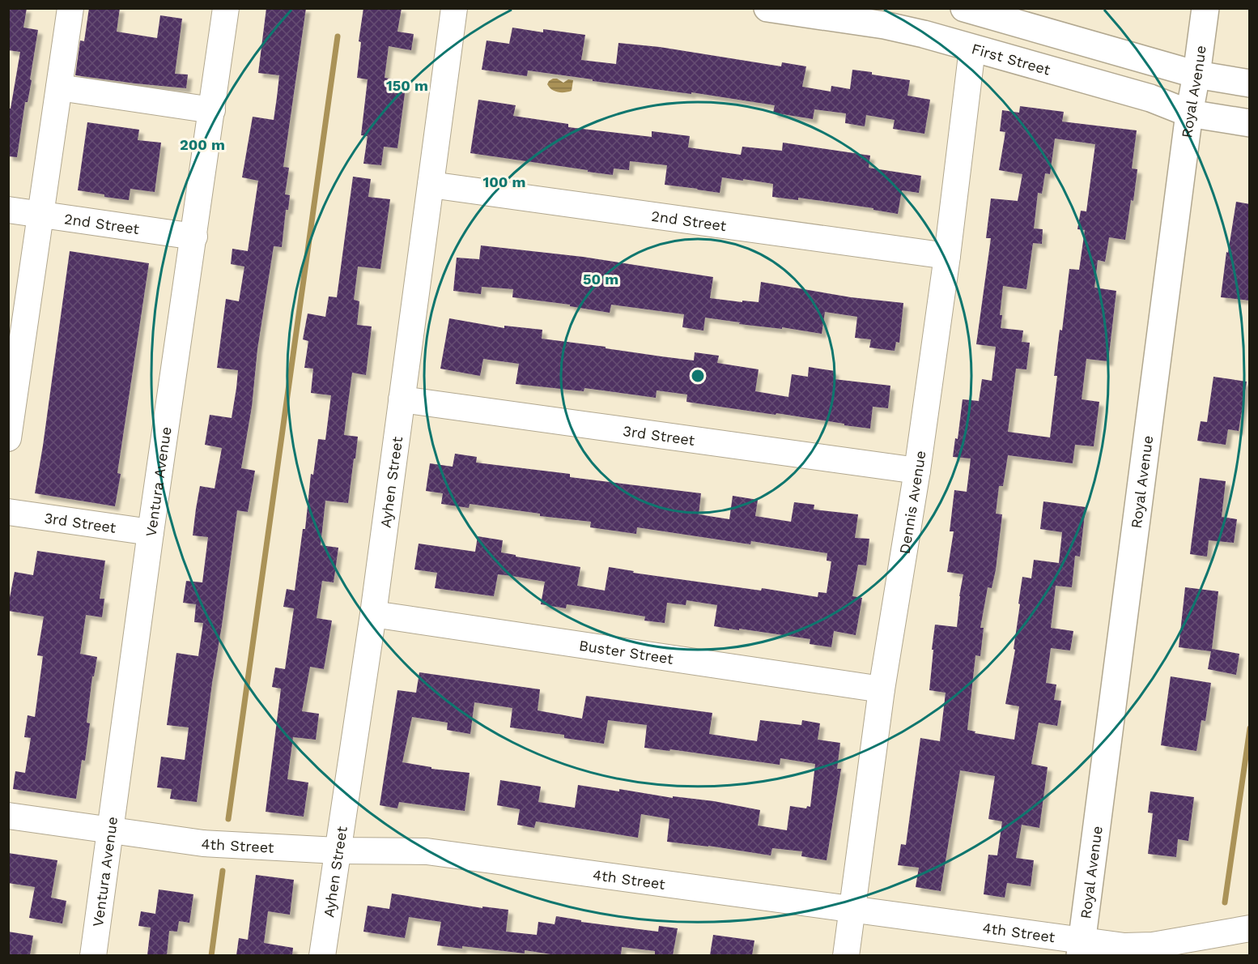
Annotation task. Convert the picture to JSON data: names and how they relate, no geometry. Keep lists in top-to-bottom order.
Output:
{
  "streets": {
    "main road": ["First Street", "Royal Avenue"],
    "street": [
      "2nd Street",
      "3rd Street",
      "Ventura Avenue",
      "Ayhen Street",
      "Dennis Avenue",
      "Buster Street",
      "4th Street"
    ]
  },
  "crossings": [
    ["First Street", "Royal Avenue"],
    ["First Street", "Dennis Avenue"],
    ["Royal Avenue", "4th Street"],
    ["2nd Street", "Ventura Avenue"],
    ["2nd Street", "Ayhen Street"],
    ["2nd Street", "Dennis Avenue"],
    ["3rd Street", "Ventura Avenue"],
    ["3rd Street", "Ayhen Street"],
    ["3rd Street", "Dennis Avenue"],
    ["Ventura Avenue", "4th Street"],
    ["Ayhen Street", "Buster Street"],
    ["Ayhen Street", "4th Street"],
    ["Dennis Avenue", "Buster Street"],
    ["Dennis Avenue", "4th Street"]
  ],
  "rings": [
    "150 m",
    "200 m",
    "100 m",
    "50 m"
  ]
}
